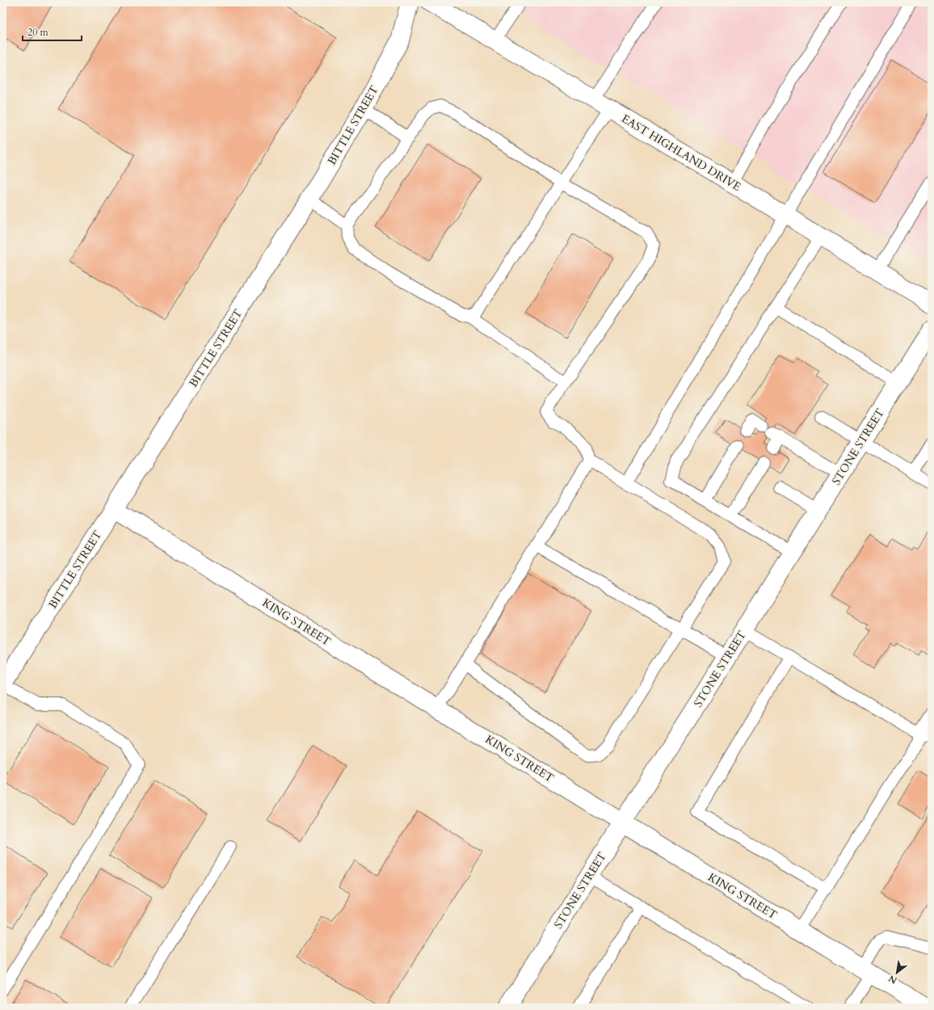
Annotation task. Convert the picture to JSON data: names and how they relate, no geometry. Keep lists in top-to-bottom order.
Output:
{
  "streets": {
    "street": [
      "BITTLE STREET",
      "EAST HIGHLAND DRIVE",
      "STONE STREET",
      "KING STREET"
    ]
  },
  "crossings": [
    ["BITTLE STREET", "KING STREET"],
    ["STONE STREET", "KING STREET"]
  ],
  "scale_bar": "20 m",
  "north": "bottom left"
}
